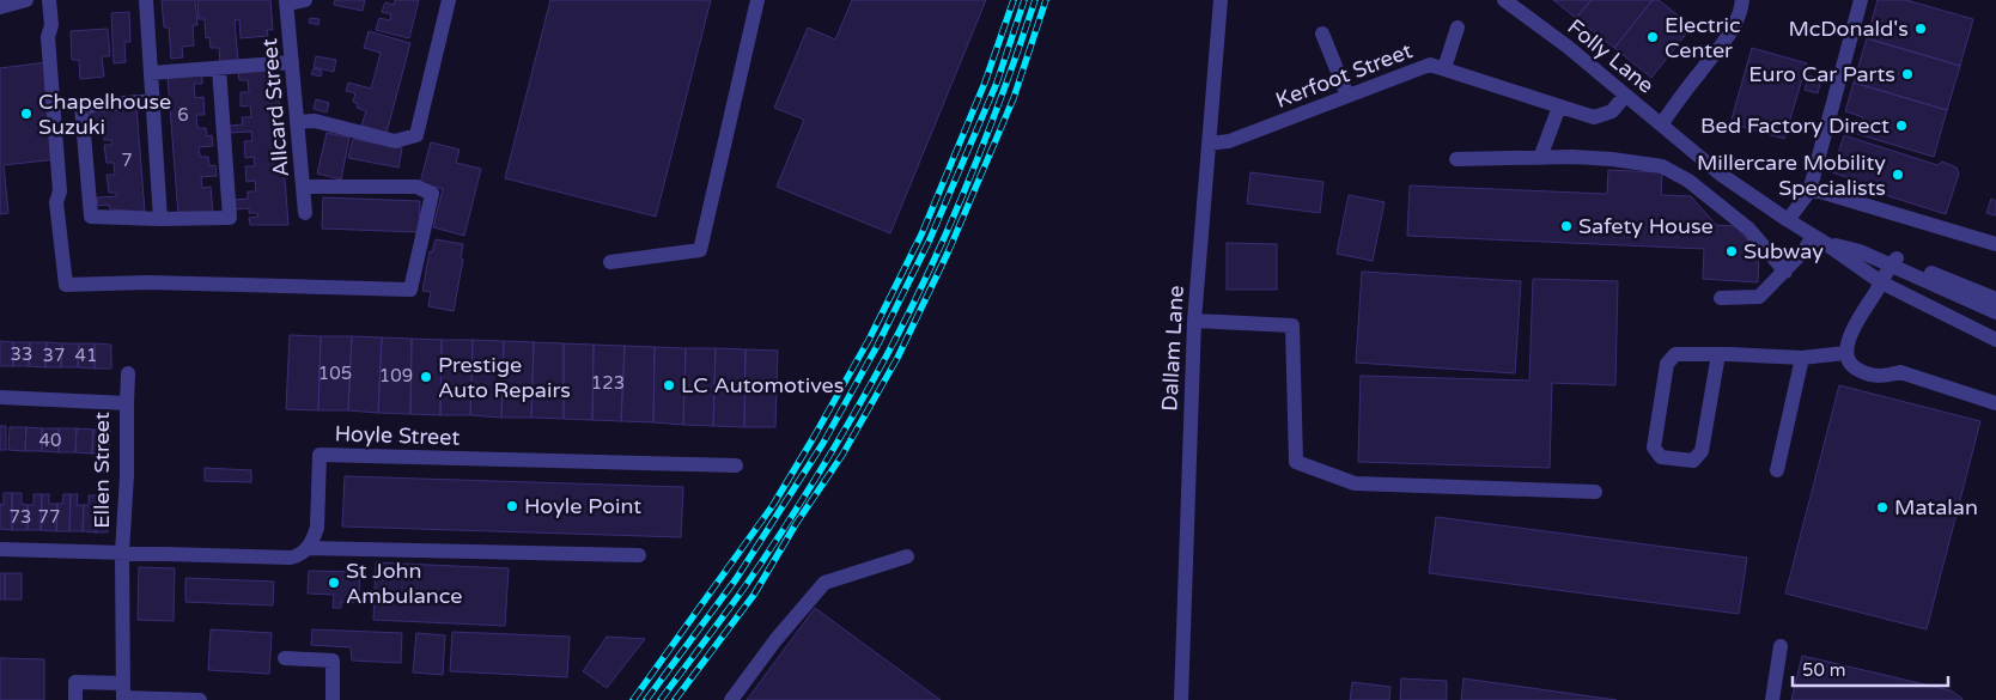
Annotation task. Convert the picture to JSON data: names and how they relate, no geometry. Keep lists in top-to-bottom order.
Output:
{
  "streets": {
    "street": [
      "Folly Lane",
      "Kerfoot Street",
      "Allcard Street",
      "Dallam Lane",
      "Hoyle Street",
      "Ellen Street"
    ]
  },
  "crossings": [
    ["Folly Lane", "Kerfoot Street"],
    ["Kerfoot Street", "Dallam Lane"]
  ],
  "places": [
    "McDonald's",
    "Electric Center",
    "Euro Car Parts",
    "Chapelhouse Suzuki",
    "Bed Factory Direct",
    "Millercare Mobility Specialists",
    "Safety House",
    "Subway",
    "Prestige Auto Repairs",
    "LC Automotives",
    "Hoyle Point",
    "Matalan",
    "St John Ambulance"
  ],
  "house_numbers": [
    "6",
    "7",
    "33",
    "37",
    "41",
    "105",
    "109",
    "123",
    "40",
    "73",
    "77"
  ],
  "scale_bar": "50 m"
}
